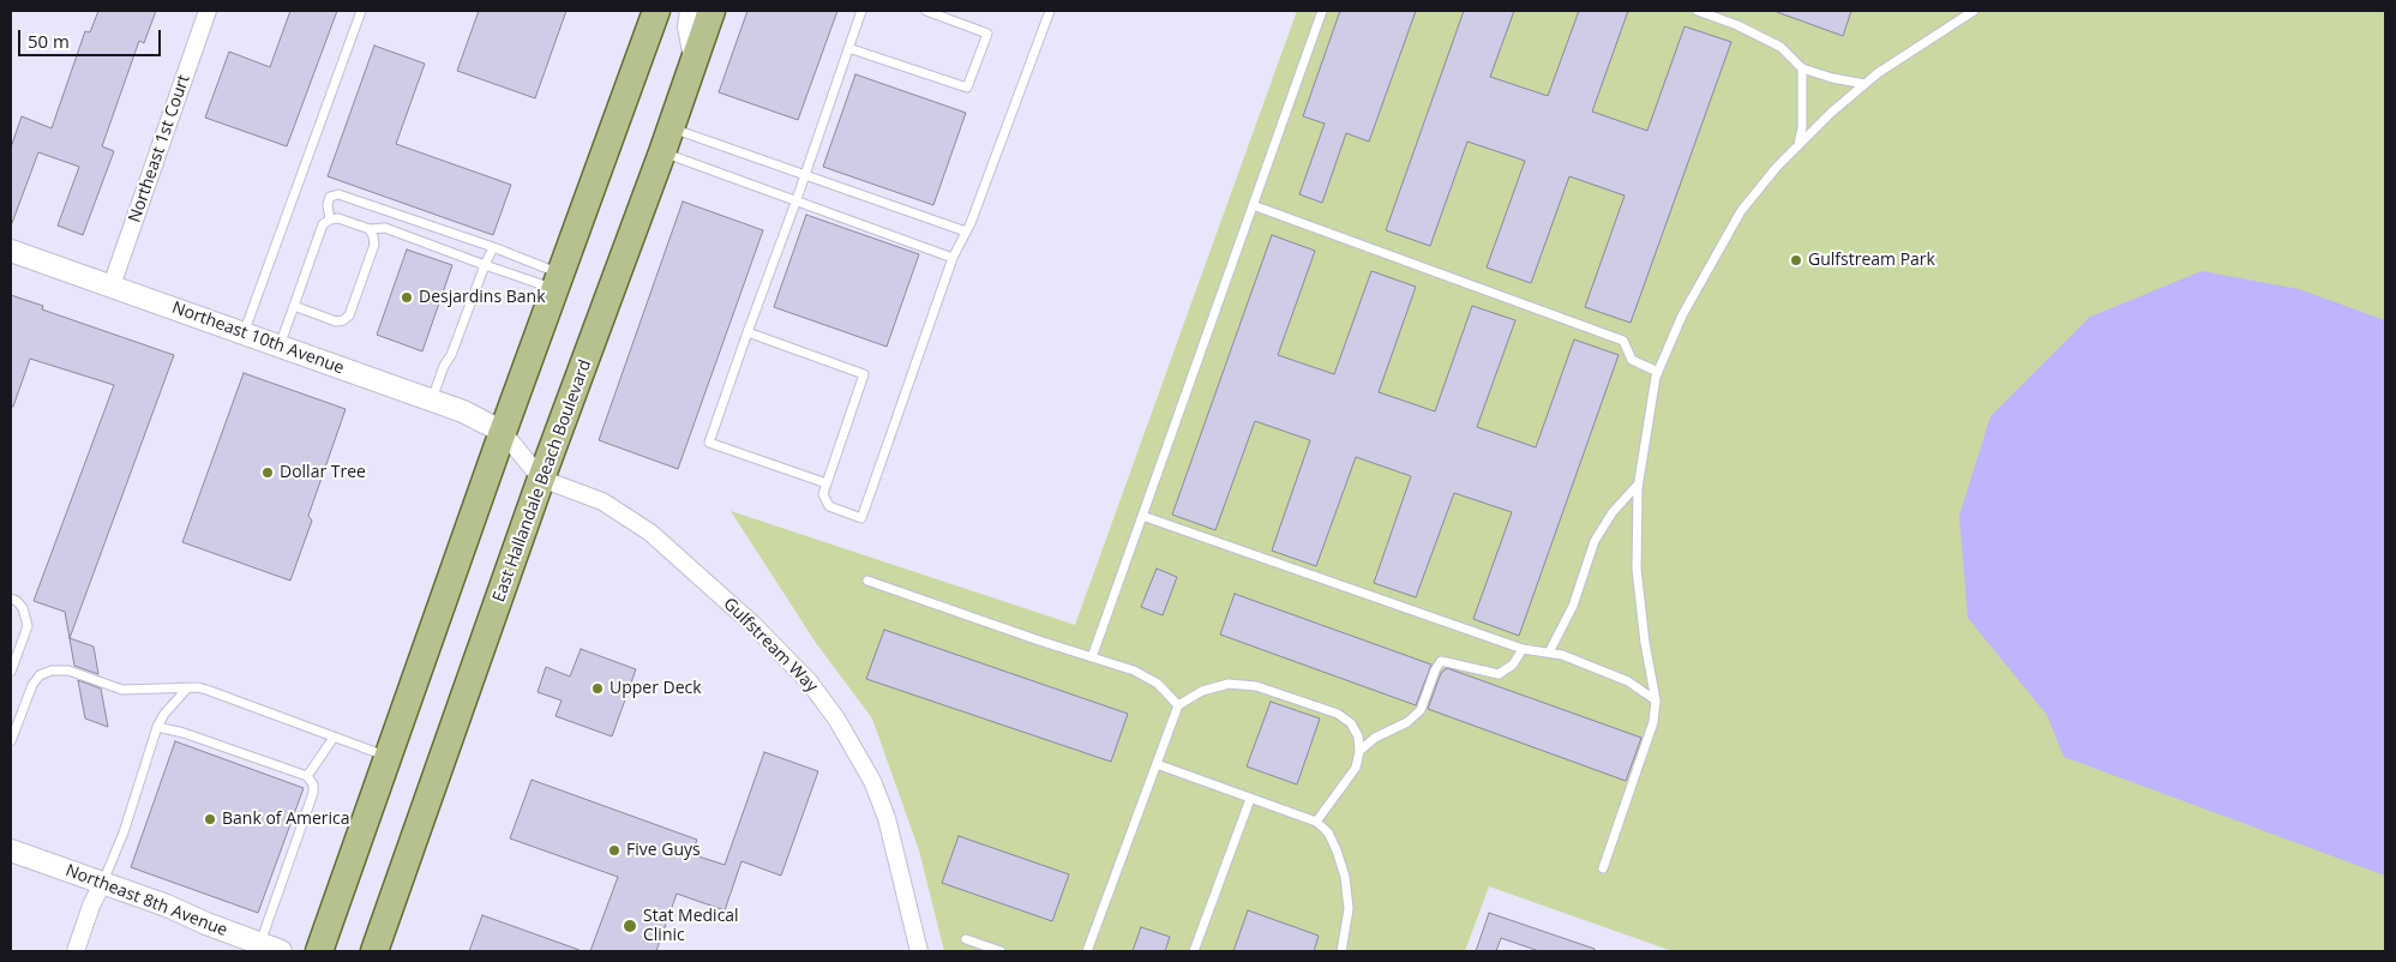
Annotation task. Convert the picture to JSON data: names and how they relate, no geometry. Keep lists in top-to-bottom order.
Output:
{
  "streets": {
    "main road": ["East Hallandale Beach Boulevard"],
    "street": [
      "Northeast 1st Court",
      "Northeast 10th Avenue",
      "Gulfstream Way",
      "Northeast 8th Avenue"
    ]
  },
  "crossings": [
    ["Northeast 1st Court", "Northeast 10th Avenue"],
    ["East Hallandale Beach Boulevard", "Gulfstream Way"]
  ],
  "places": [
    "Gulfstream Park",
    "Desjardins Bank",
    "Dollar Tree",
    "Upper Deck",
    "Bank of America",
    "Five Guys",
    "Stat Medical Clinic"
  ],
  "scale_bar": "50 m"
}
